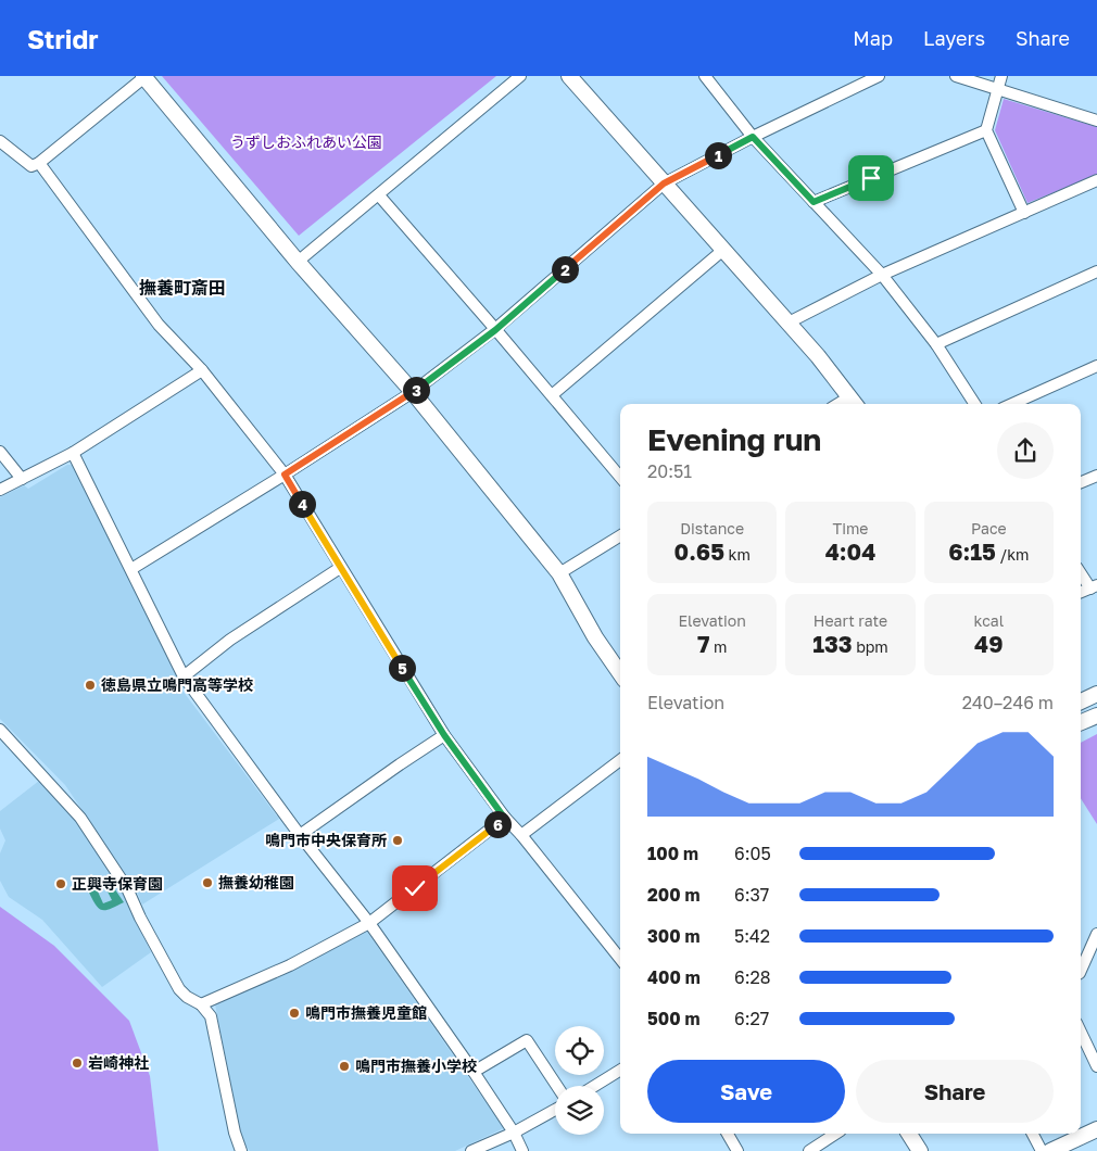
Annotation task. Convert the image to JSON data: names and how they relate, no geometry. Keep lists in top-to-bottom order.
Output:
{
  "districts": ["撫養町斎田"],
  "parks": ["うずしおふれあい公園"],
  "places": [
    "徳島県立鳴門高等学校",
    "鳴門市中央保育所",
    "撫養幼稚園",
    "正興寺保育園",
    "鳴門市撫養児童館",
    "岩崎神社",
    "鳴門市撫養小学校"
  ],
  "page": {
    "header": "Stridr",
    "nav": ["Map", "Layers", "Share"],
    "pins": [
      "1",
      "2",
      "3",
      "4",
      "5",
      "6"
    ],
    "heading": ["Evening run", "20:51"],
    "stats": [
      ["Distance", "0.65 km"],
      ["Time", "4:04"],
      ["Pace", "6:15 /km"],
      ["Elevation", "7 m"],
      ["Heart rate", "133 bpm"],
      ["kcal", "49"]
    ],
    "chart": ["Elevation", "240–246 m"],
    "list": [
      {
        "name": "100 m",
        "note": "6:05"
      },
      {
        "name": "200 m",
        "note": "6:37"
      },
      {
        "name": "300 m",
        "note": "5:42"
      },
      {
        "name": "400 m",
        "note": "6:28"
      },
      {
        "name": "500 m",
        "note": "6:27"
      }
    ],
    "buttons": ["Save", "Share"]
  }
}
